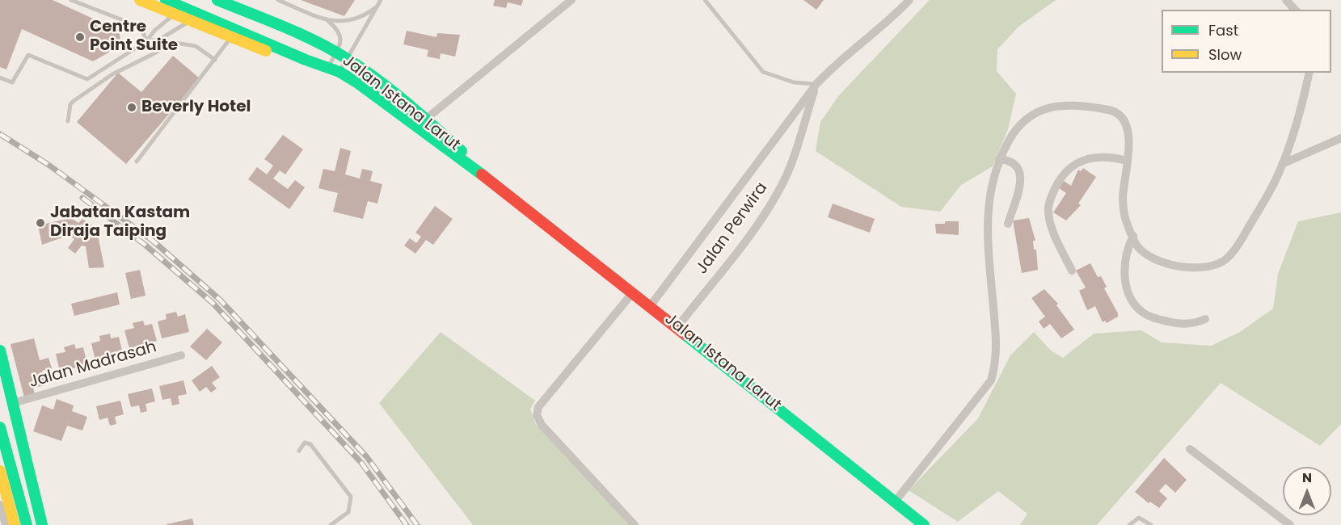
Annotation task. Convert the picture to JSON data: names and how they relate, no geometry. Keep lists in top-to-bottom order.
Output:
{
  "streets": {
    "main road": ["Jalan Istana Larut"],
    "street": ["Jalan Perwira", "Jalan Madrasah"]
  },
  "crossings": [
    ["Jalan Istana Larut", "Jalan Perwira"]
  ],
  "places": ["Centre Point Suite", "Beverly Hotel", "Jabatan Kastam Diraja Taiping"],
  "legend": ["Fast", "Slow"],
  "north": "top"
}
